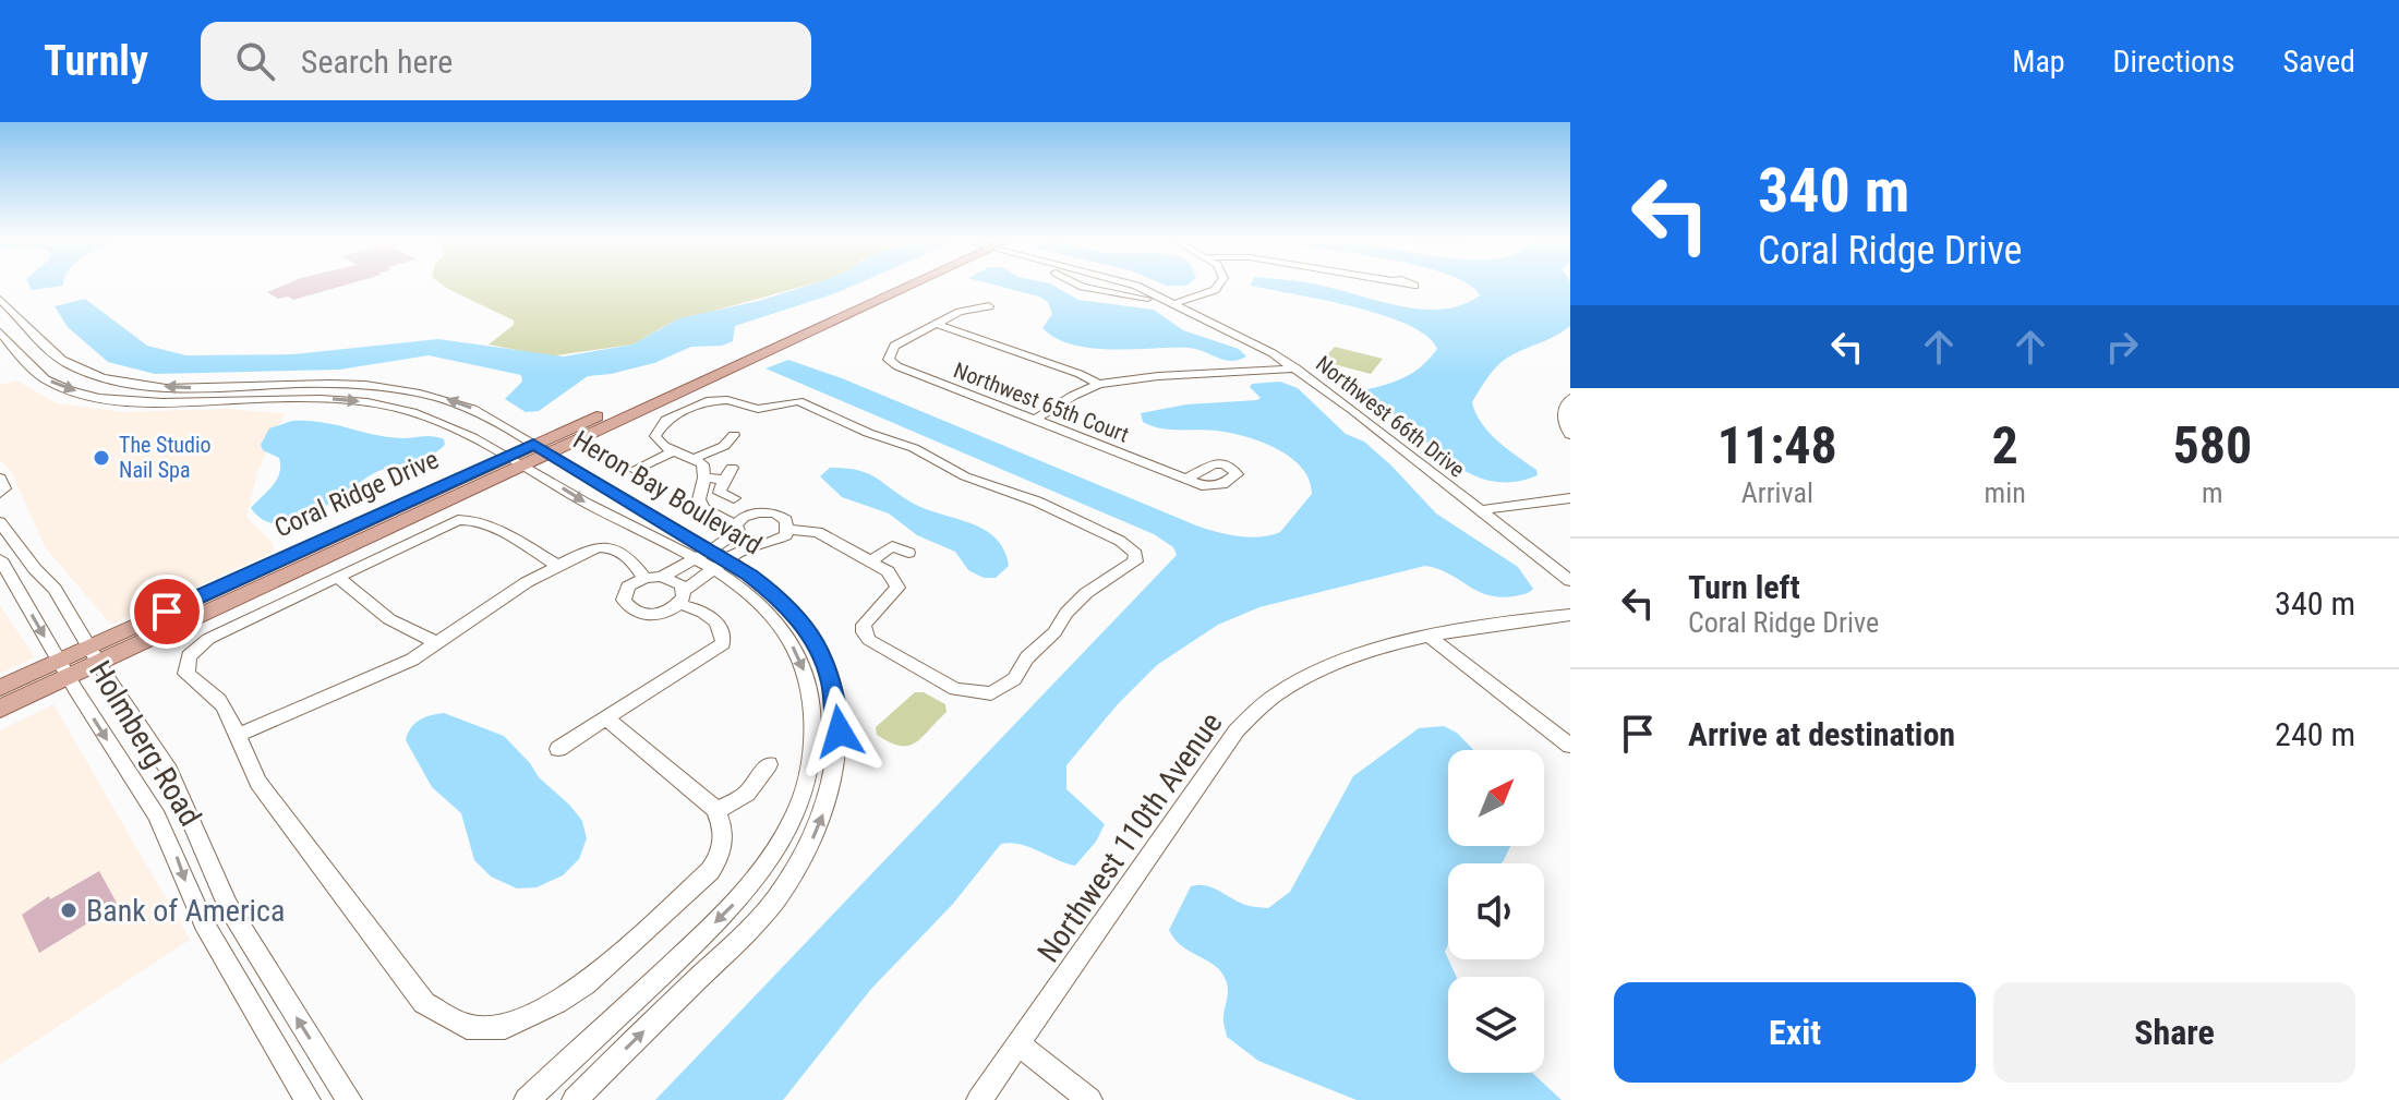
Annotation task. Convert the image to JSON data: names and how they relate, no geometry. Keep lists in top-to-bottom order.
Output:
{
  "streets": {
    "main road": ["Coral Ridge Drive"],
    "street": [
      "Northwest 65th Court",
      "Northwest 66th Drive",
      "Heron Bay Boulevard",
      "Holmberg Road",
      "Northwest 110th Avenue"
    ]
  },
  "crossings": [
    ["Heron Bay Boulevard", "Coral Ridge Drive"],
    ["Coral Ridge Drive", "Holmberg Road"]
  ],
  "places": ["The Studio Nail Spa", "Bank of America"],
  "north": "top right",
  "page": {
    "header": "Turnly",
    "search": "Search here",
    "nav": ["Map", "Directions", "Saved"],
    "turn": ["340 m", "Coral Ridge Drive"],
    "eta": [
      "11:48",
      "Arrival",
      "2",
      "min",
      "580",
      "m"
    ],
    "list": [
      {
        "name": "Turn left",
        "note": "Coral Ridge Drive",
        "value": "340 m"
      },
      {
        "name": "Arrive at destination",
        "value": "240 m"
      }
    ],
    "buttons": ["Exit", "Share"]
  }
}
